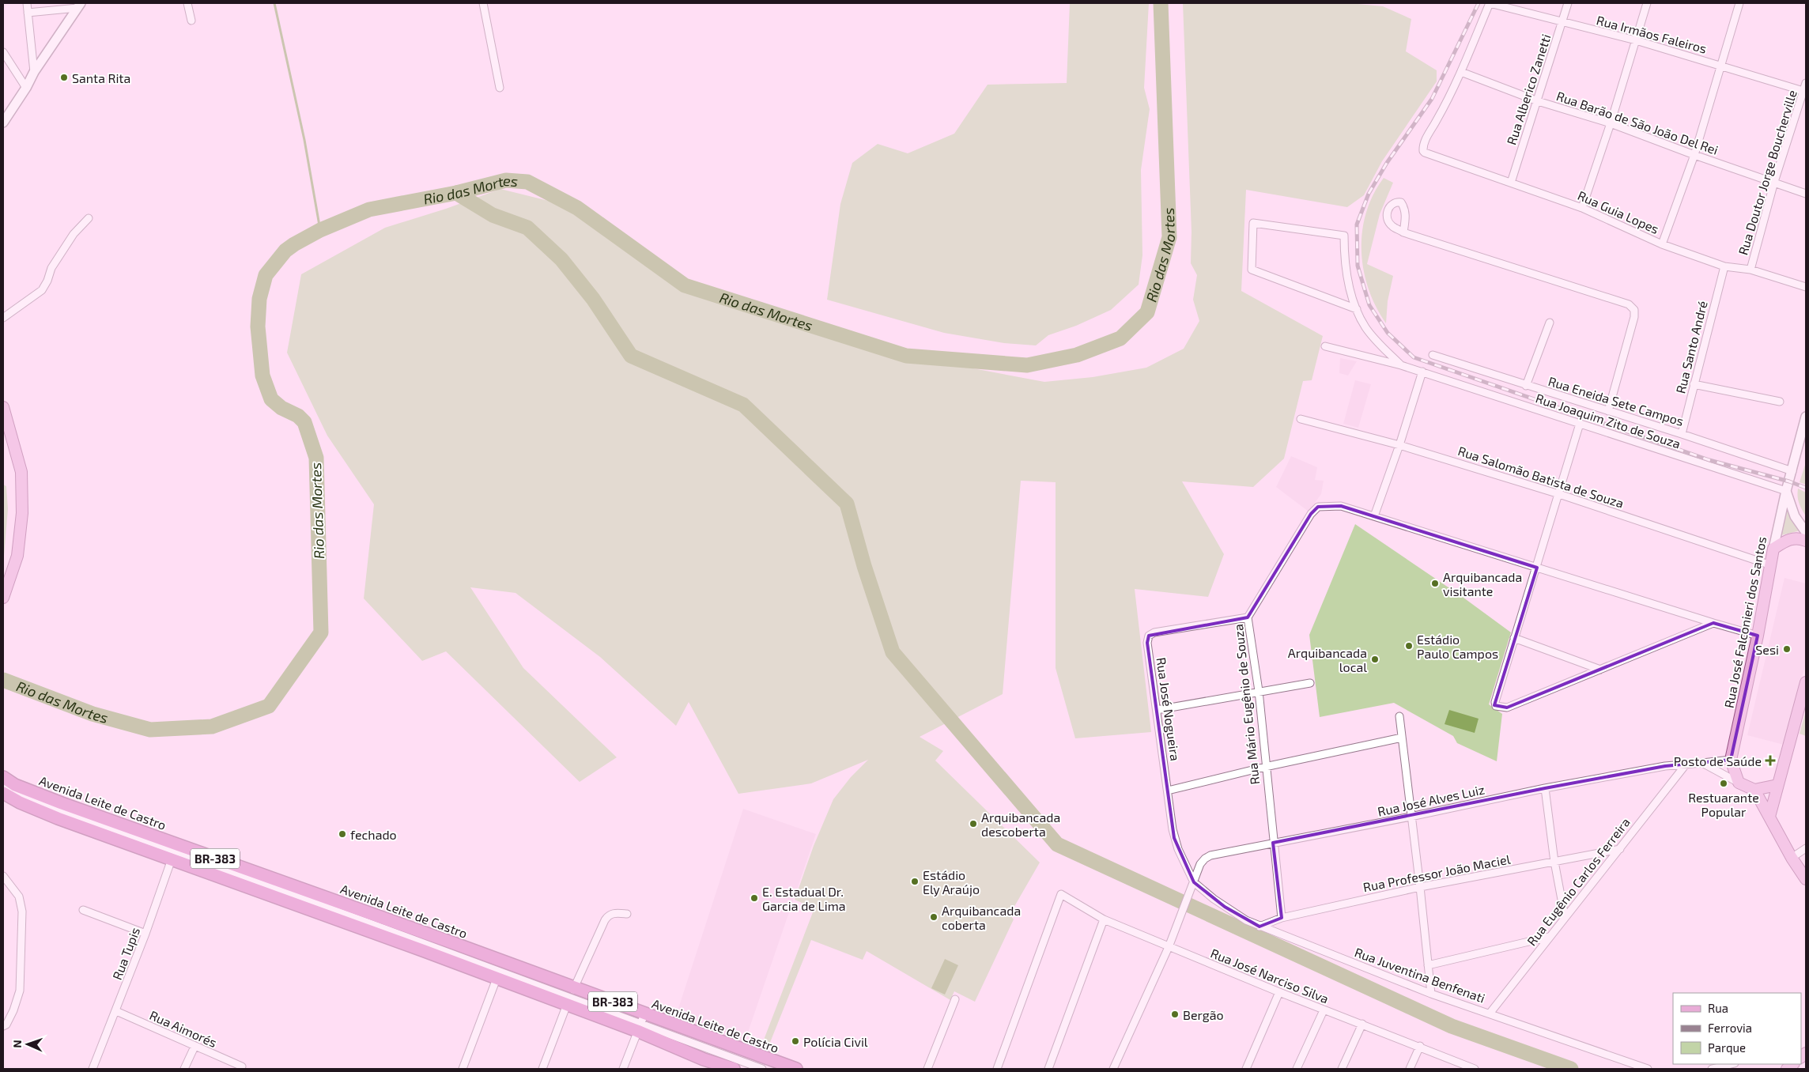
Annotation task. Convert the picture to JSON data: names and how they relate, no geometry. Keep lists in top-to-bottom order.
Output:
{
  "streets": {
    "highway": ["Avenida Leite de Castro", "BR-383"],
    "main road": ["Rua José Falconieri dos Santos"],
    "street": [
      "Rua Irmãos Faleiros",
      "Rua Alberico Zanetti",
      "Rua Barão de São João Del Rei",
      "Rua Doutor Jorge Boucherville",
      "Rua Guia Lopes",
      "Rua Santo André",
      "Rua Eneida Sete Campos",
      "Rua Joaquim Zito de Souza",
      "Rua Salomão Batista de Souza",
      "Rua Mário Eugênio de Souza",
      "Rua José Nogueira",
      "Rua José Alves Luiz",
      "Rua Professor João Maciel",
      "Rua Eugênio Carlos Ferreira",
      "Rua Tupis",
      "Rua Juventina Benfenati",
      "Rua José Narciso Silva",
      "Rua Aimorés"
    ]
  },
  "crossings": [
    ["Rua Irmãos Faleiros", "Rua Alberico Zanetti"],
    ["Rua Irmãos Faleiros", "Rua Doutor Jorge Boucherville"],
    ["Rua Alberico Zanetti", "Rua Barão de São João Del Rei"],
    ["Rua Alberico Zanetti", "Rua Guia Lopes"],
    ["Rua Barão de São João Del Rei", "Rua Doutor Jorge Boucherville"],
    ["Rua Barão de São João Del Rei", "Rua Guia Lopes"],
    ["Rua Doutor Jorge Boucherville", "Rua Guia Lopes"],
    ["Rua Guia Lopes", "Rua Santo André"],
    ["Rua Santo André", "Rua Eneida Sete Campos"],
    ["Rua Eneida Sete Campos", "Rua José Falconieri dos Santos"],
    ["Rua Joaquim Zito de Souza", "Rua José Falconieri dos Santos"],
    ["Rua Salomão Batista de Souza", "Rua José Falconieri dos Santos"],
    ["Rua José Falconieri dos Santos", "Rua Mário Eugênio de Souza"],
    ["Rua José Falconieri dos Santos", "Rua José Alves Luiz"],
    ["Rua Mário Eugênio de Souza", "Rua José Nogueira"],
    ["Rua Mário Eugênio de Souza", "Rua José Alves Luiz"],
    ["Rua Mário Eugênio de Souza", "Rua Professor João Maciel"],
    ["Rua José Nogueira", "Rua José Alves Luiz"],
    ["Rua José Nogueira", "Rua Juventina Benfenati"],
    ["Rua José Alves Luiz", "Rua Eugênio Carlos Ferreira"],
    ["Rua José Alves Luiz", "Rua Juventina Benfenati"],
    ["Rua José Alves Luiz", "Rua José Narciso Silva"],
    ["Avenida Leite de Castro", "Rua Tupis"],
    ["Rua Professor João Maciel", "Rua Eugênio Carlos Ferreira"],
    ["Rua Professor João Maciel", "Rua Juventina Benfenati"],
    ["Rua Eugênio Carlos Ferreira", "Rua Juventina Benfenati"],
    ["Rua Tupis", "Rua Aimorés"]
  ],
  "water": ["Rio das Mortes"],
  "places": {
    "other": [
      "Santa Rita",
      "Arquibancada visitante",
      "Estádio Paulo Campos",
      "Sesi",
      "Arquibancada local",
      "Restuarante Popular",
      "Arquibancada descoberta",
      "fechado",
      "Estádio Ely Araújo",
      "E. Estadual Dr. Garcia de Lima",
      "Arquibancada coberta",
      "Bergão",
      "Polícia Civil"
    ],
    "health": ["Posto de Saúde"]
  },
  "legend": ["Rua", "Ferrovia", "Parque"],
  "north": "left"
}
